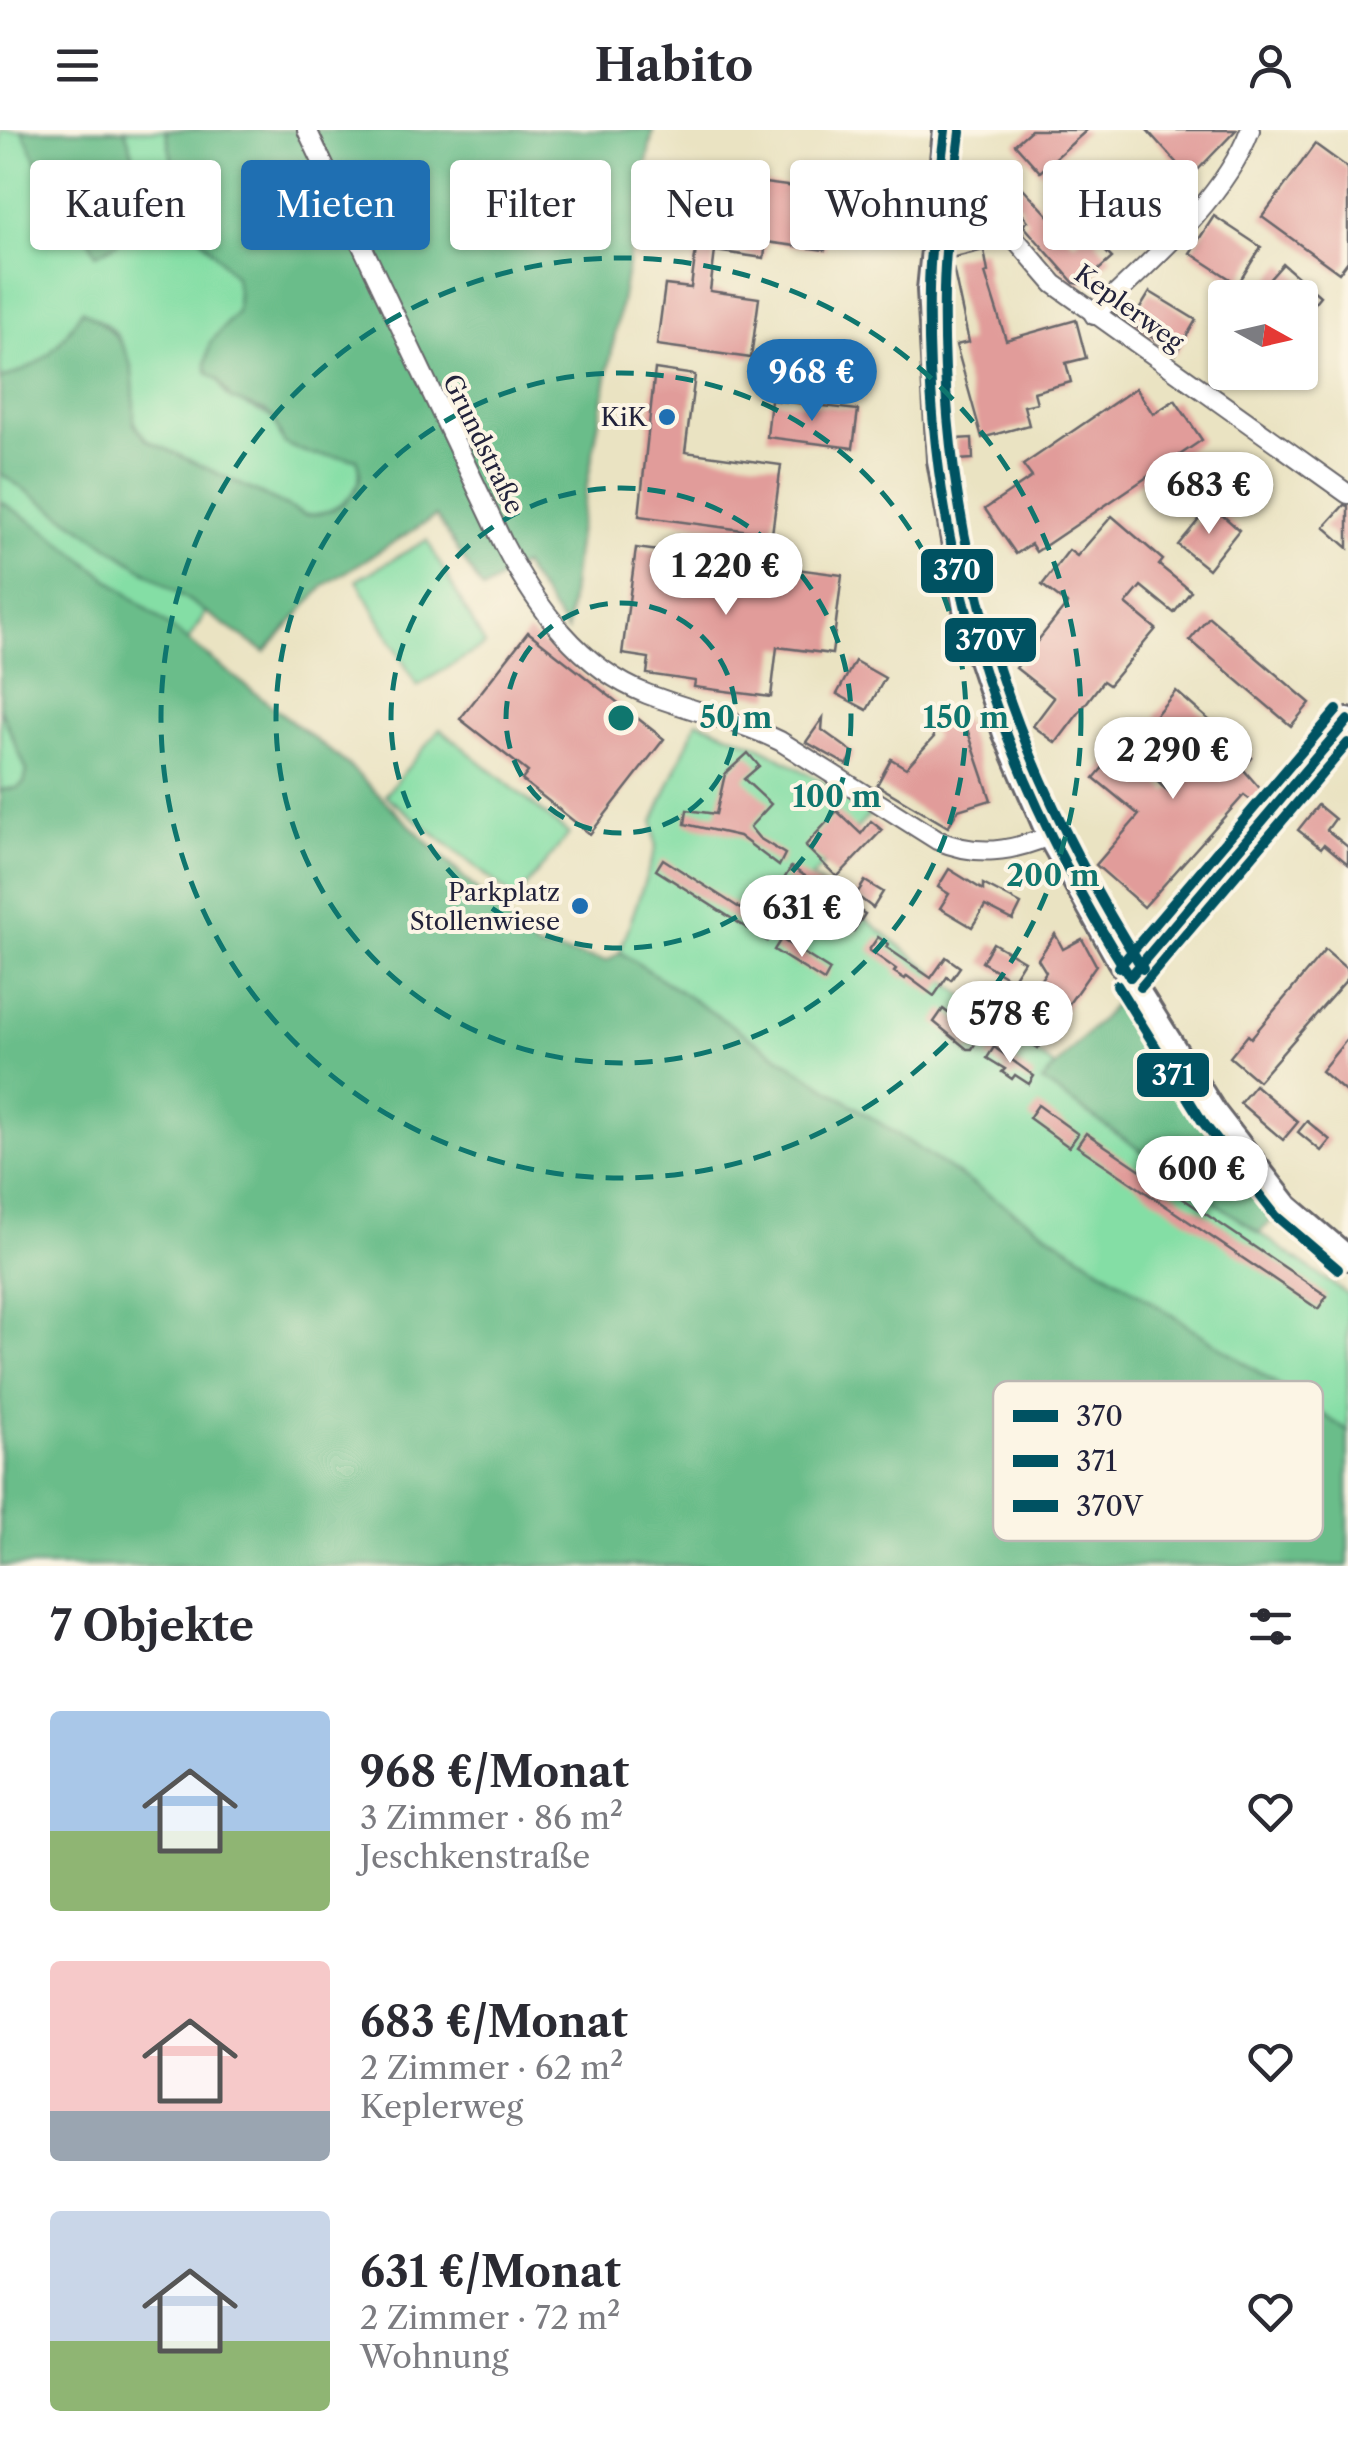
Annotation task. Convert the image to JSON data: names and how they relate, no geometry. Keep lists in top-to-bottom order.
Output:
{
  "streets": {
    "street": ["Keplerweg", "Grundstraße"]
  },
  "places": ["KiK", "Parkplatz Stollenwiese"],
  "lines": ["transit line 370", "transit line 370V", "transit line 371"],
  "legend": ["370", "371", "370V"],
  "north": "right",
  "page": {
    "header": "Habito",
    "chip": [
      "Kaufen",
      "Mieten",
      "Filter",
      "Neu",
      "Wohnung",
      "Haus"
    ],
    "price": [
      "968 €",
      "683 €",
      "1 220 €",
      "2 290 €",
      "631 €",
      "578 €",
      "600 €"
    ],
    "heading": "7 Objekte",
    "list": [
      {
        "name": "968 €/Monat",
        "note": "3 Zimmer · 86 m² · Jeschkenstraße"
      },
      {
        "name": "683 €/Monat",
        "note": "2 Zimmer · 62 m² · Keplerweg"
      },
      {
        "name": "631 €/Monat",
        "note": "2 Zimmer · 72 m² · Wohnung"
      }
    ]
  },
  "rings": [
    "50 m",
    "150 m",
    "100 m",
    "200 m"
  ]
}
